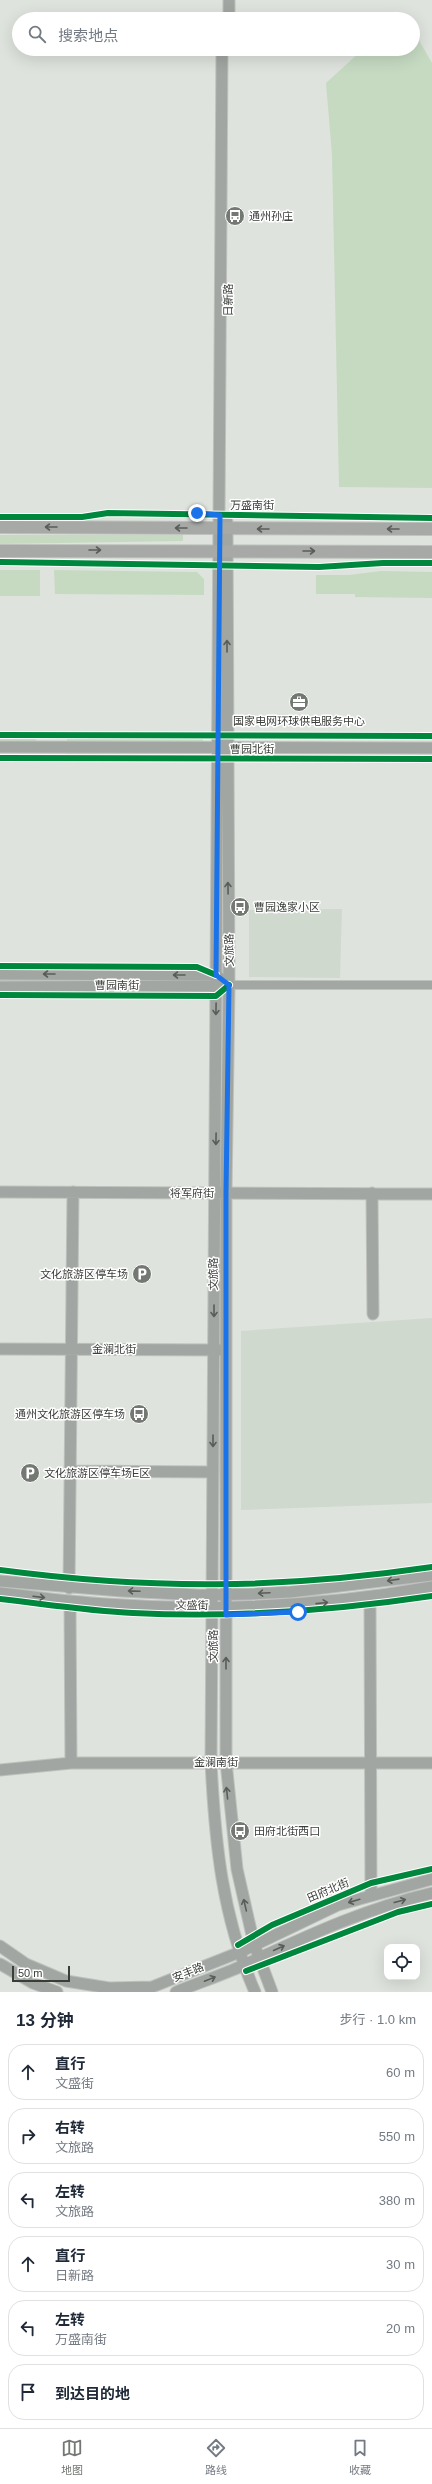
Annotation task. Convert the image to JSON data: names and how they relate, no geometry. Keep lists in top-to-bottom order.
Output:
{
  "streets": {
    "main road": [
      "日新路",
      "曹园北街",
      "文旅路",
      "曹园南街",
      "将军府街",
      "金澜北街",
      "文盛街",
      "金澜南街",
      "田府北街",
      "安丰路"
    ],
    "cycle path": ["万盛南街"]
  },
  "crossings": [
    ["日新路", "文旅路"],
    ["曹园北街", "文旅路"],
    ["文旅路", "曹园南街"],
    ["文旅路", "将军府街"],
    ["文旅路", "金澜北街"],
    ["文旅路", "文盛街"],
    ["文旅路", "金澜南街"],
    ["文旅路", "田府北街"],
    ["文旅路", "安丰路"],
    ["田府北街", "安丰路"]
  ],
  "places": {
    "bus stop": [
      "通州孙庄",
      "曹园逸家小区",
      "通州文化旅游区停车场",
      "田府北街西口"
    ],
    "office": ["国家电网环球供电服务中心"],
    "parking": ["文化旅游区停车场", "文化旅游区停车场E区"]
  },
  "scale_bar": "50 m",
  "page": {
    "search": "搜索地点",
    "scale": "50 m",
    "heading": ["13 分钟", "步行 · 1.0 km"],
    "list": [
      ["直行", "文盛街", "60 m"],
      ["右转", "文旅路", "550 m"],
      ["左转", "文旅路", "380 m"],
      ["直行", "日新路", "30 m"],
      ["左转", "万盛南街", "20 m"],
      "到达目的地"
    ],
    "nav": ["地图", "路线", "收藏"]
  }
}
